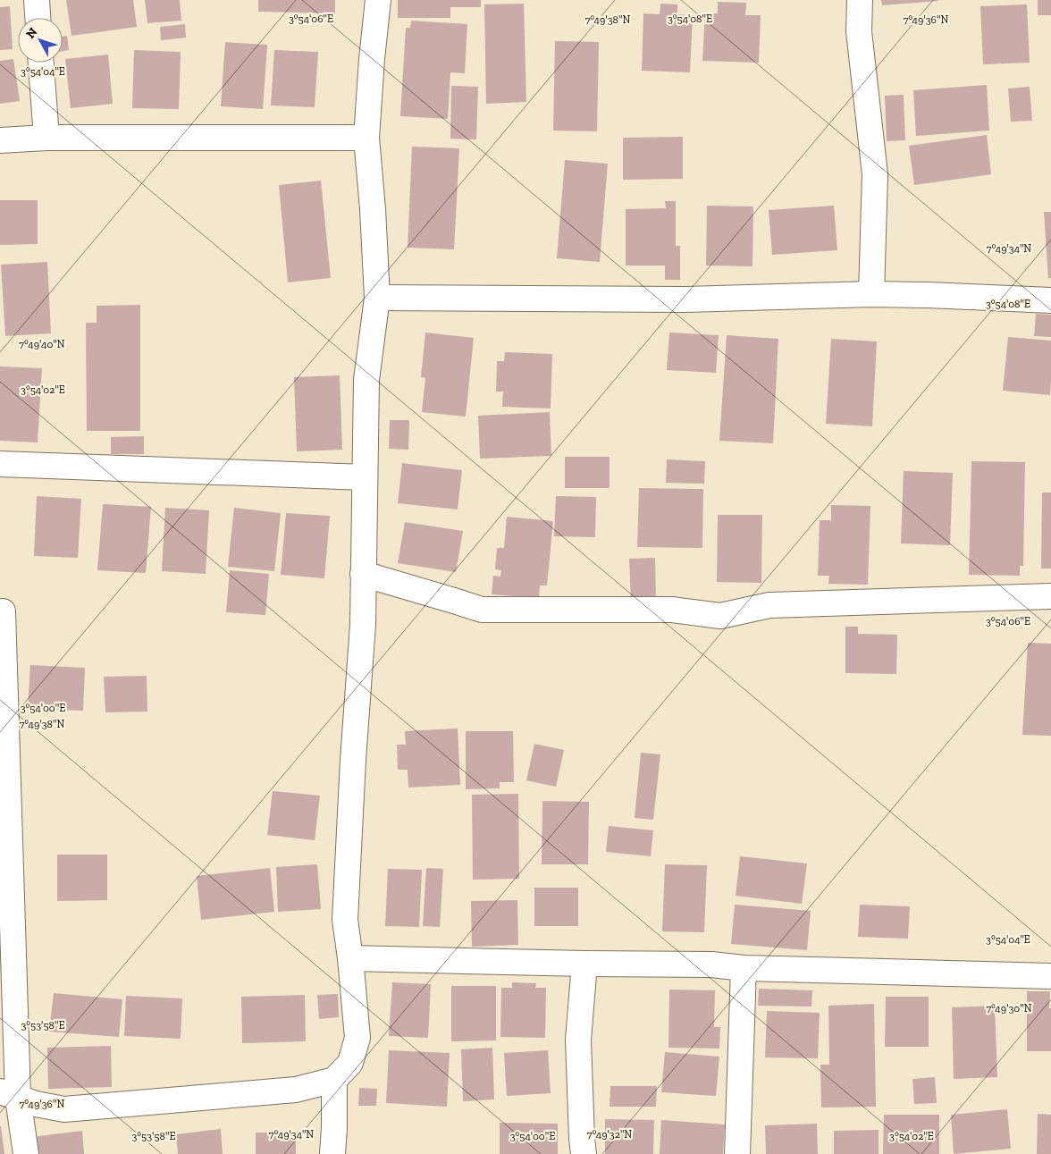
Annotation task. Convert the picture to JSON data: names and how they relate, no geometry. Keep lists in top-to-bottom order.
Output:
{
  "north": "top left",
  "coordinates": [
    "3°54'06\"E",
    "3°54'08\"E",
    "7°49'38\"N",
    "7°49'36\"N",
    "3°54'04\"E",
    "7°49'34\"N",
    "7°49'40\"N",
    "3°54'02\"E",
    "3°54'00\"E",
    "7°49'30\"N",
    "3°53'58\"E",
    "7°49'32\"N"
  ]
}
